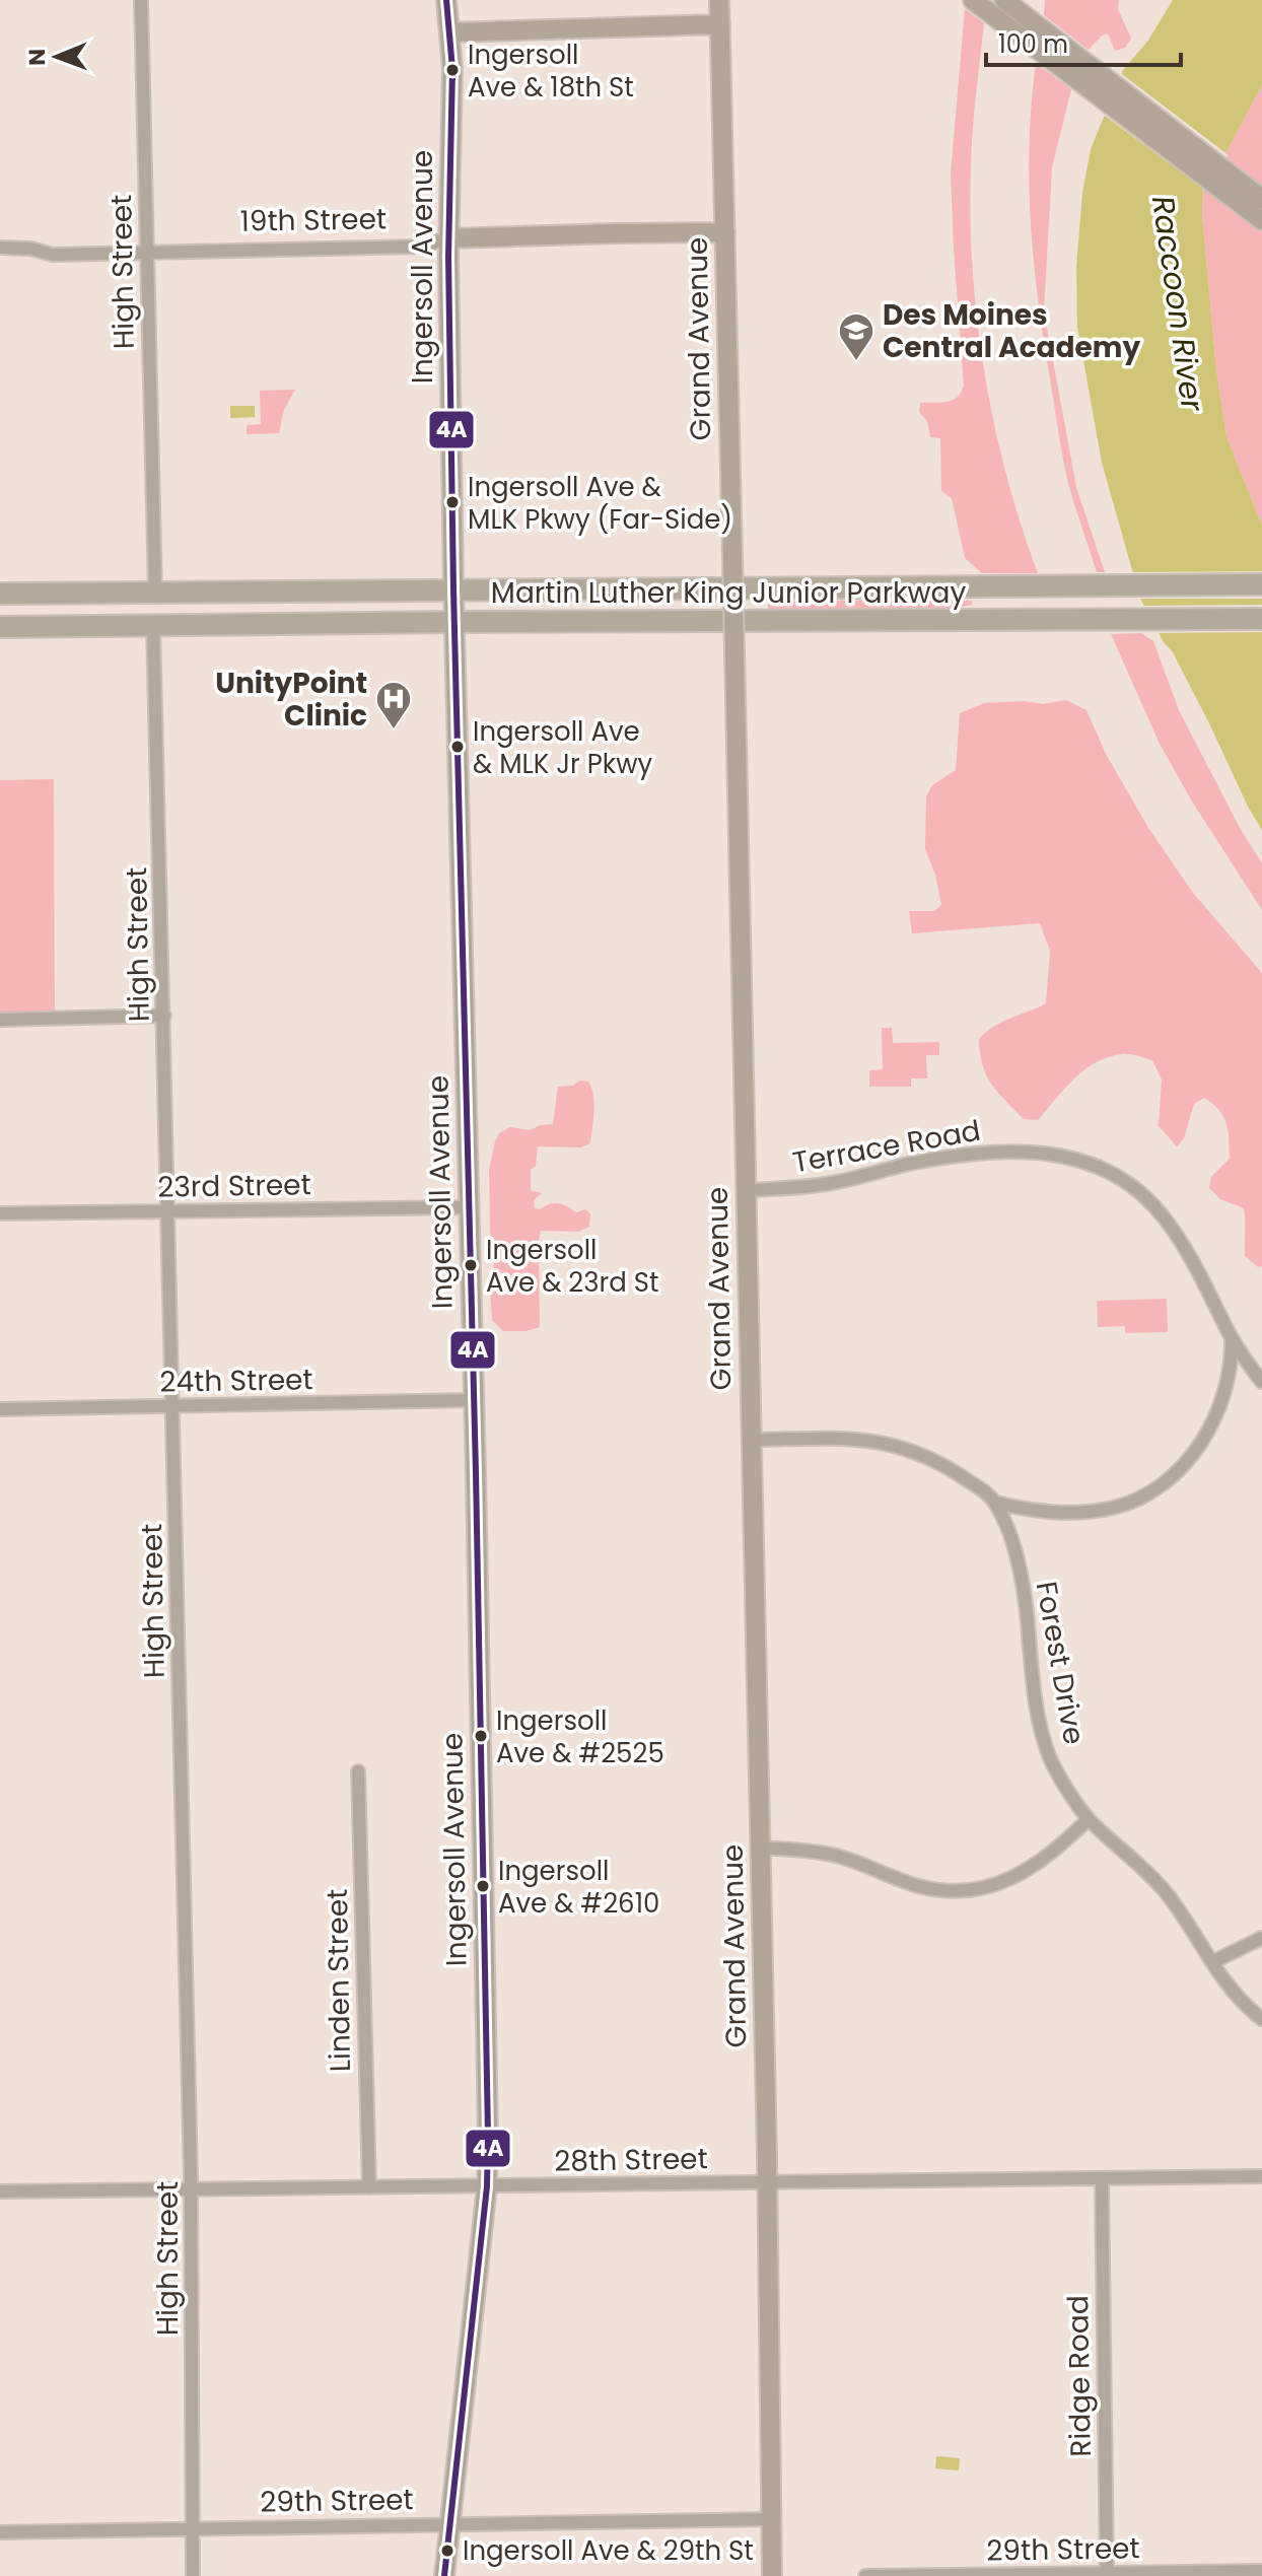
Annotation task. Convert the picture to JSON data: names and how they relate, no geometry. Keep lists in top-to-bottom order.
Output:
{
  "streets": {
    "main road": [
      "19th Street",
      "Ingersoll Avenue",
      "Grand Avenue",
      "Martin Luther King Junior Parkway"
    ],
    "street": [
      "High Street",
      "Terrace Road",
      "23rd Street",
      "24th Street",
      "Forest Drive",
      "Linden Street",
      "28th Street",
      "Ridge Road",
      "29th Street"
    ]
  },
  "crossings": [
    ["19th Street", "Ingersoll Avenue"],
    ["19th Street", "High Street"],
    ["19th Street", "Grand Avenue"],
    ["Ingersoll Avenue", "Martin Luther King Junior Parkway"],
    ["Ingersoll Avenue", "23rd Street"],
    ["Ingersoll Avenue", "24th Street"],
    ["Ingersoll Avenue", "28th Street"],
    ["Ingersoll Avenue", "29th Street"],
    ["High Street", "Martin Luther King Junior Parkway"],
    ["High Street", "23rd Street"],
    ["High Street", "24th Street"],
    ["High Street", "28th Street"],
    ["High Street", "29th Street"],
    ["Grand Avenue", "Terrace Road"],
    ["Grand Avenue", "28th Street"],
    ["Grand Avenue", "29th Street"],
    ["Linden Street", "28th Street"],
    ["28th Street", "Ridge Road"],
    ["Ridge Road", "29th Street"]
  ],
  "water": ["Raccoon River"],
  "places": {
    "other": [
      "Ingersoll Ave & 18th St",
      "Ingersoll Ave & MLK Pkwy (Far-Side)",
      "Ingersoll Ave & MLK Jr Pkwy",
      "Ingersoll Ave & 23rd St",
      "Ingersoll Ave & #2525",
      "Ingersoll Ave & #2610",
      "Ingersoll Ave & 29th St"
    ],
    "school or university": ["Des Moines Central Academy"],
    "hospital": ["UnityPoint Clinic"]
  },
  "lines": ["transit line 4A"],
  "scale_bar": "100 m",
  "north": "left"
}
